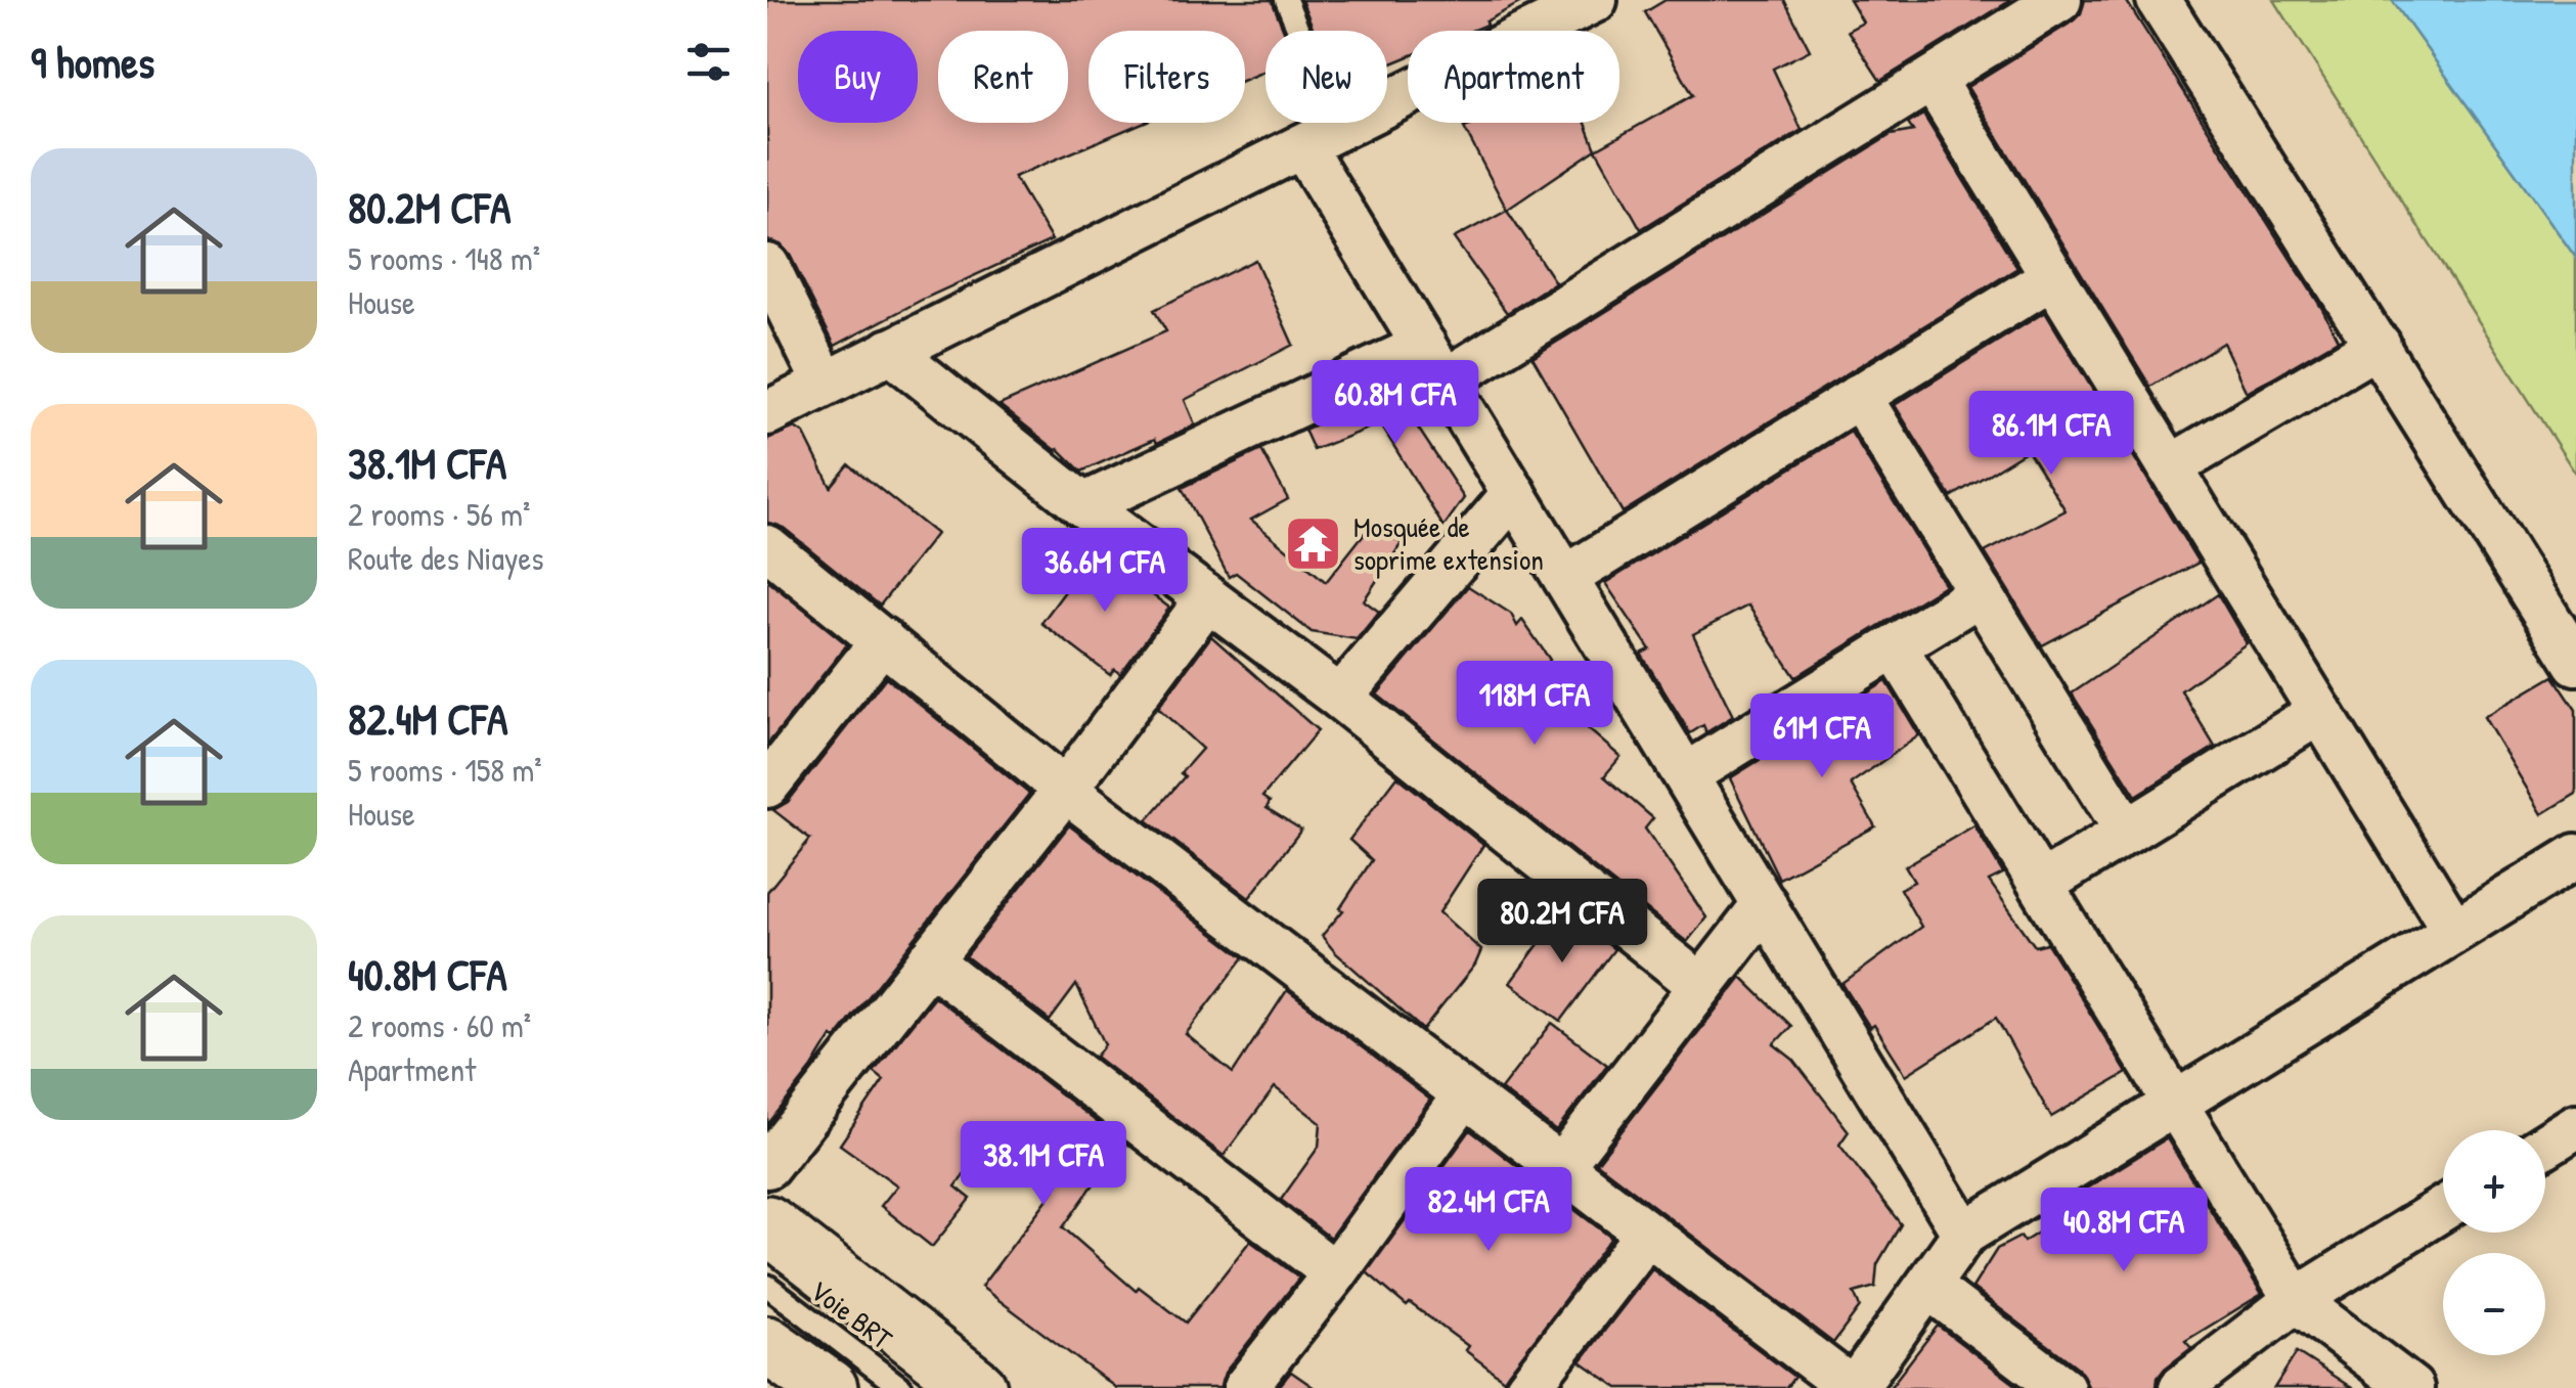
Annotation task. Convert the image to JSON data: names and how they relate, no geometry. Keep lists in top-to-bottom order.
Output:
{
  "streets": {
    "lane": ["Voie BRT"]
  },
  "places": {
    "temple": ["Mosquée de soprime extension"]
  },
  "page": {
    "heading": "9 homes",
    "chip": [
      "Buy",
      "Rent",
      "Filters",
      "New",
      "Apartment"
    ],
    "list": [
      {
        "name": "80.2M CFA",
        "note": "5 rooms · 148 m² · House"
      },
      {
        "name": "38.1M CFA",
        "note": "2 rooms · 56 m² · Route des Niayes"
      },
      {
        "name": "82.4M CFA",
        "note": "5 rooms · 158 m² · House"
      },
      {
        "name": "40.8M CFA",
        "note": "2 rooms · 60 m² · Apartment"
      }
    ],
    "price": [
      "60.8M CFA",
      "86.1M CFA",
      "36.6M CFA",
      "118M CFA",
      "61M CFA",
      "80.2M CFA",
      "38.1M CFA",
      "82.4M CFA",
      "40.8M CFA"
    ],
    "map_buttons": ["+", "−"]
  }
}
